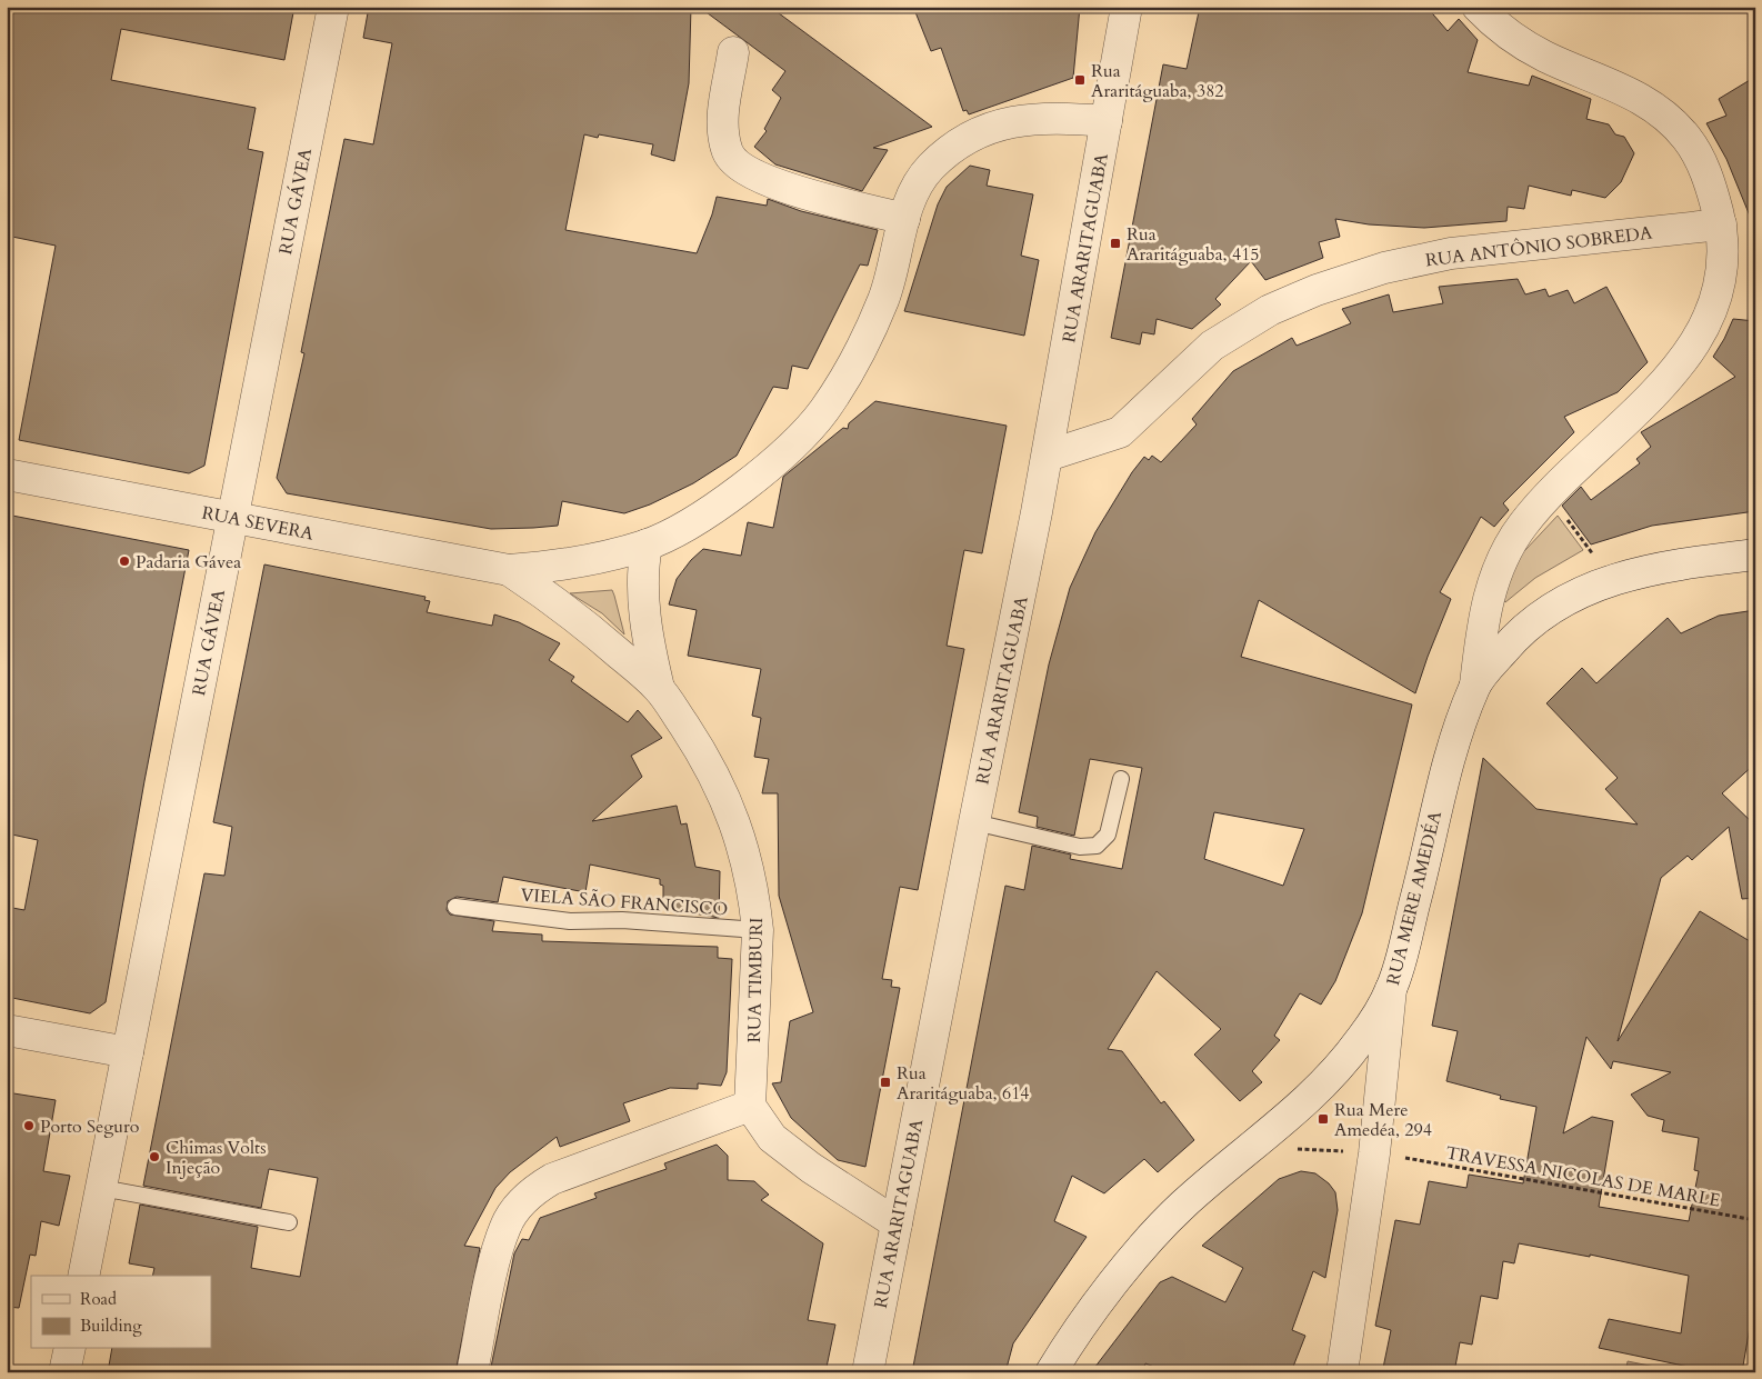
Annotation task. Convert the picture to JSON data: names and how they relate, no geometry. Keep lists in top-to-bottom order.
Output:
{
  "streets": {
    "street": [
      "RUA GÁVEA",
      "RUA ANTÔNIO SOBREDA",
      "RUA ARARITAGUABA",
      "RUA SEVERA",
      "RUA MERE AMEDÉA",
      "RUA TIMBURI"
    ],
    "lane": ["VIELA SÃO FRANCISCO"],
    "path": ["TRAVESSA NICOLAS DE MARLE"]
  },
  "crossings": [
    ["RUA GÁVEA", "RUA SEVERA"],
    ["RUA ANTÔNIO SOBREDA", "RUA ARARITAGUABA"],
    ["VIELA SÃO FRANCISCO", "RUA TIMBURI"]
  ],
  "places": {
    "transit": [
      "Rua Araritáguaba, 382",
      "Rua Araritáguaba, 415",
      "Rua Araritáguaba, 614",
      "Rua Mere Amedéa, 294"
    ],
    "other": ["Padaria Gávea", "Porto Seguro", "Chimas Volts Injeção"]
  },
  "legend": ["Road", "Building"]
}
